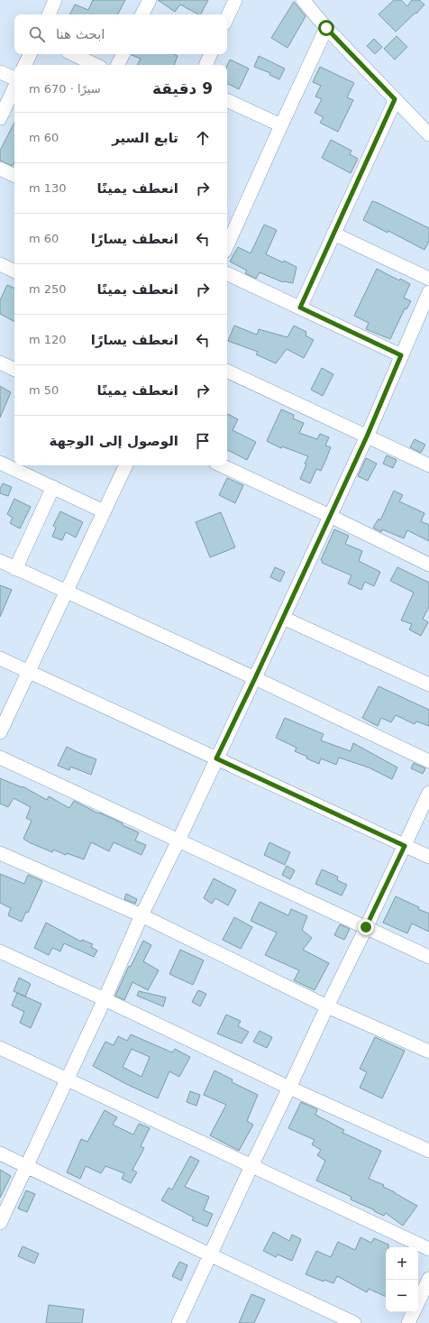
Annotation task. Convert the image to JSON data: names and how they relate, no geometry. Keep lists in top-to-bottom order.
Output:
{
  "page": {
    "search": "ابحث هنا",
    "heading": ["9 دقيقة", "سيرًا · 670 m"],
    "list": [
      ["تابع السير", "60 m"],
      ["انعطف يمينًا", "130 m"],
      ["انعطف يسارًا", "60 m"],
      ["انعطف يمينًا", "250 m"],
      ["انعطف يسارًا", "120 m"],
      ["انعطف يمينًا", "50 m"],
      "الوصول إلى الوجهة"
    ],
    "map_buttons": ["+", "−"]
  }
}
